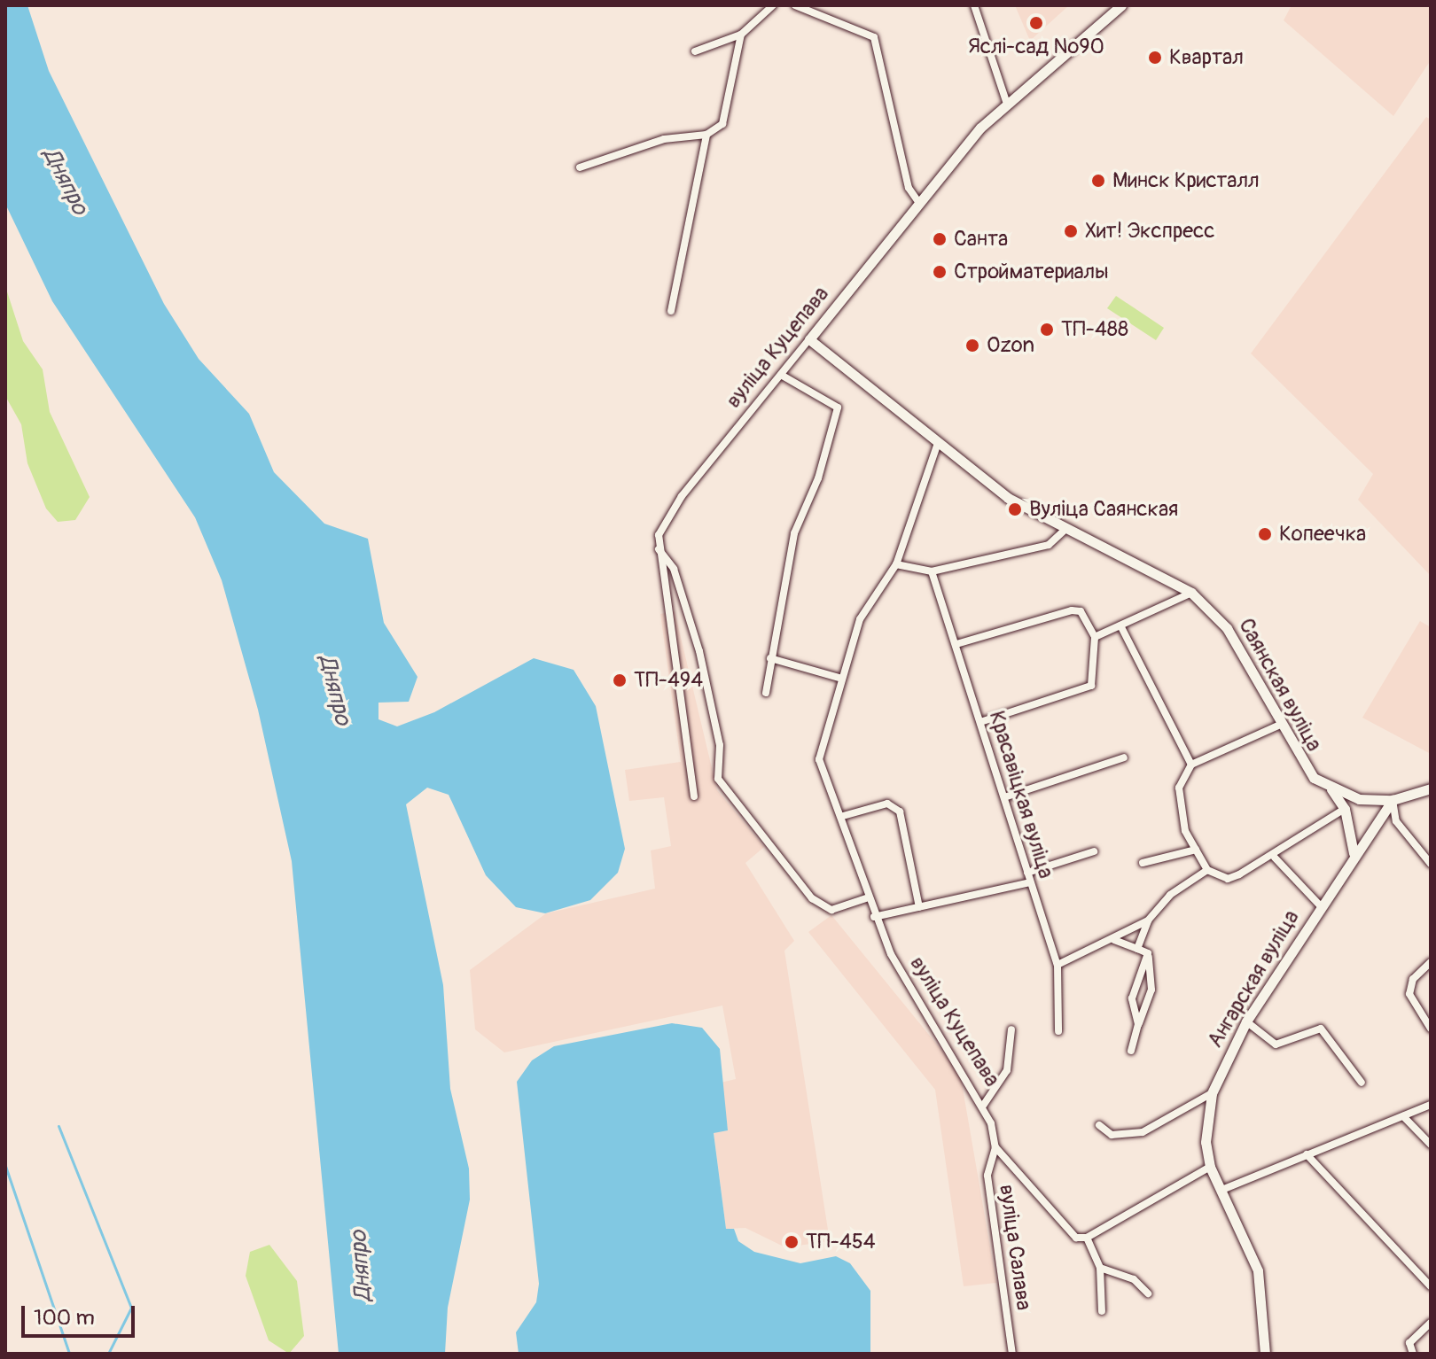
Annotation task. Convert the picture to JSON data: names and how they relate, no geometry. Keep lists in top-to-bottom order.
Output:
{
  "streets": {
    "main road": ["вуліца Куцепава", "Саянская вуліца", "Ангарская вуліца"],
    "street": ["Красавіцкая вуліца", "вуліца Салава"]
  },
  "crossings": [
    ["вуліца Куцепава", "Саянская вуліца"],
    ["вуліца Куцепава", "вуліца Салава"],
    ["Саянская вуліца", "Ангарская вуліца"]
  ],
  "water": ["Дняпро"],
  "places": [
    "Яслі-сад №90",
    "Квартал",
    "Минск Кристалл",
    "Хит! Экспресс",
    "Санта",
    "Стройматериалы",
    "ТП-488",
    "Ozon",
    "Вуліца Саянская",
    "Копеечка",
    "ТП-494",
    "ТП-454"
  ],
  "scale_bar": "100 m"
}
